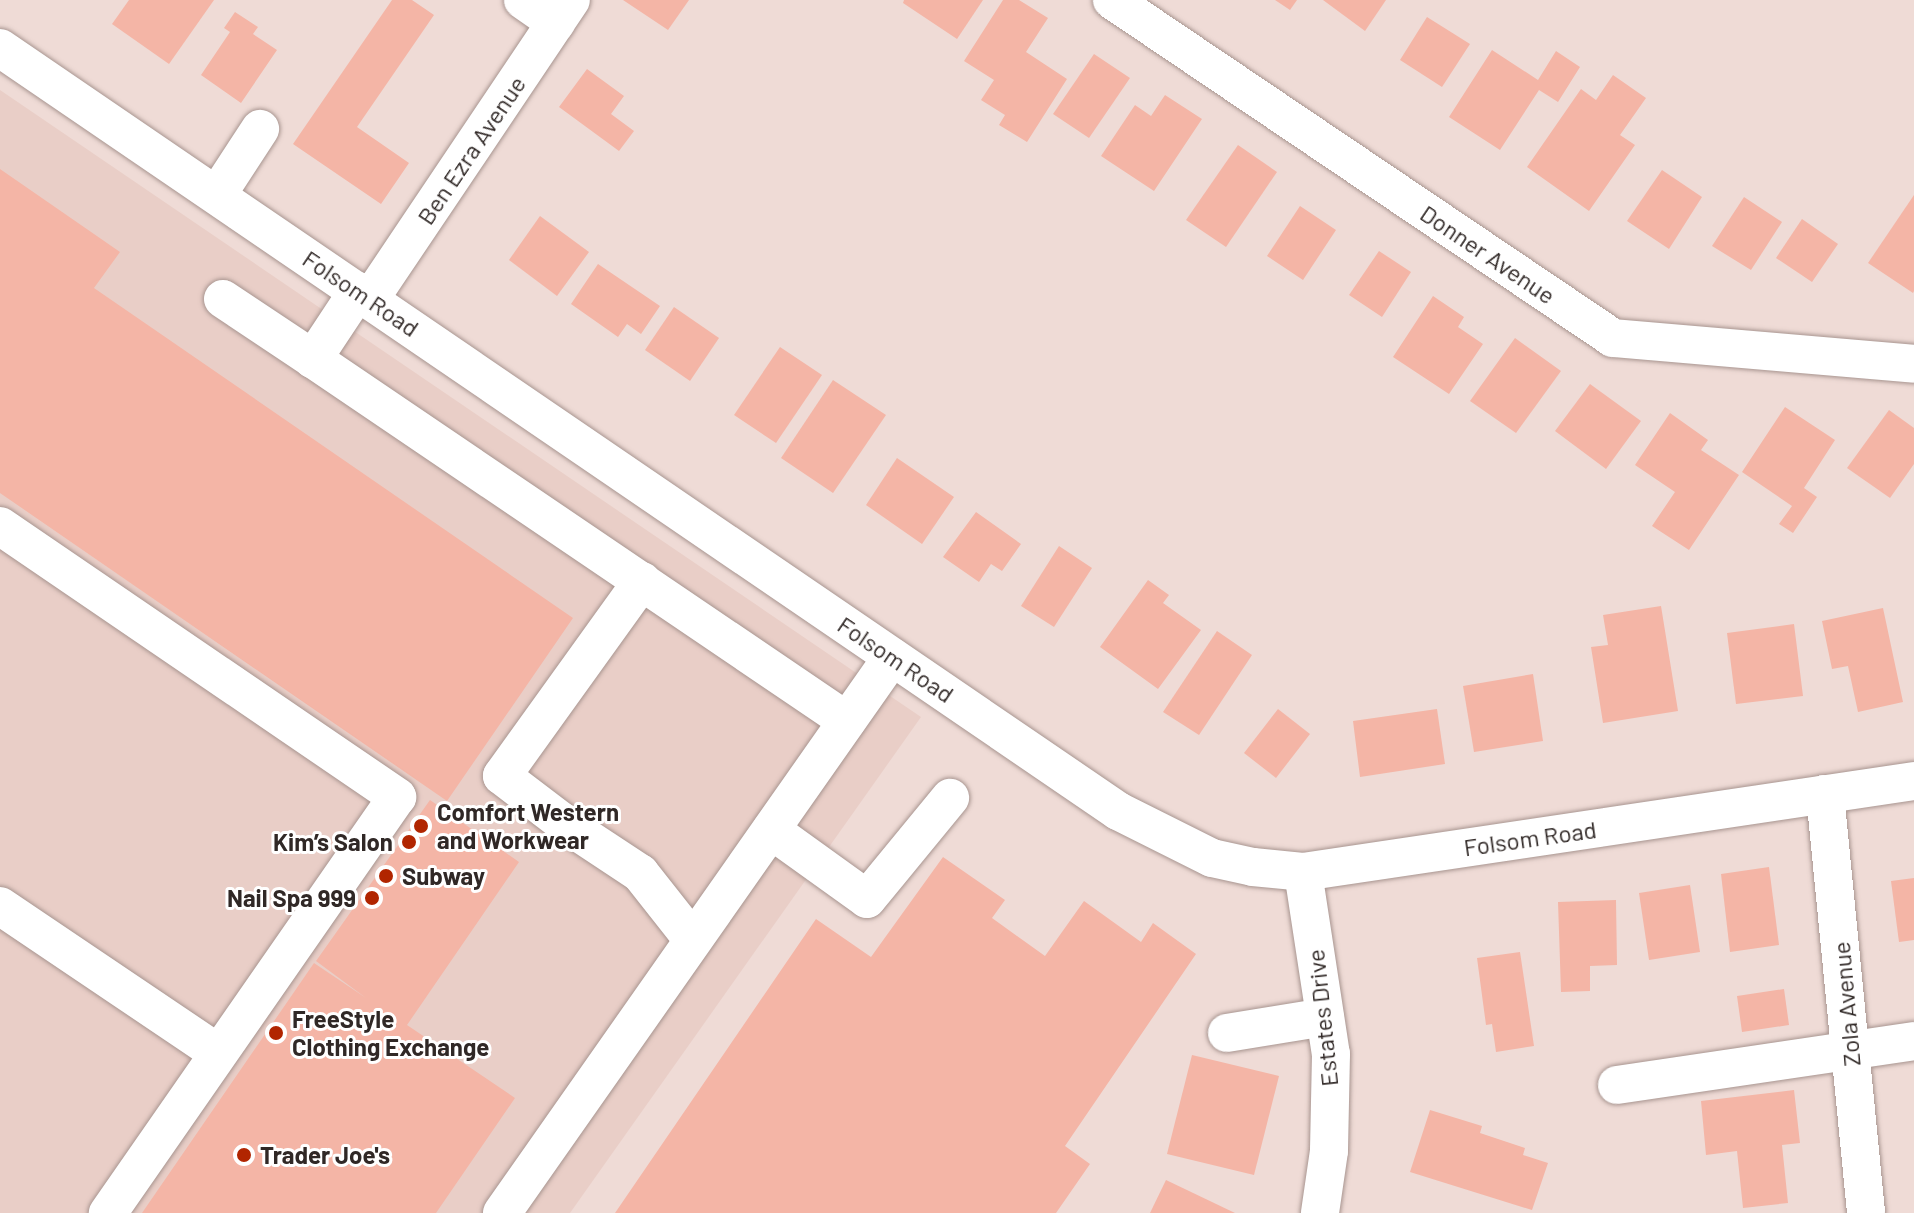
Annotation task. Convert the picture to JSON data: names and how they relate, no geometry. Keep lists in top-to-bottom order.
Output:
{
  "streets": {
    "street": [
      "Ben Ezra Avenue",
      "Donner Avenue",
      "Folsom Road",
      "Zola Avenue",
      "Estates Drive"
    ]
  },
  "crossings": [
    ["Ben Ezra Avenue", "Folsom Road"],
    ["Folsom Road", "Zola Avenue"],
    ["Folsom Road", "Estates Drive"]
  ],
  "places": [
    "Comfort Western and Workwear",
    "Kim’s Salon",
    "Subway",
    "Nail Spa 999",
    "FreeStyle Clothing Exchange",
    "Trader Joe's"
  ]
}
